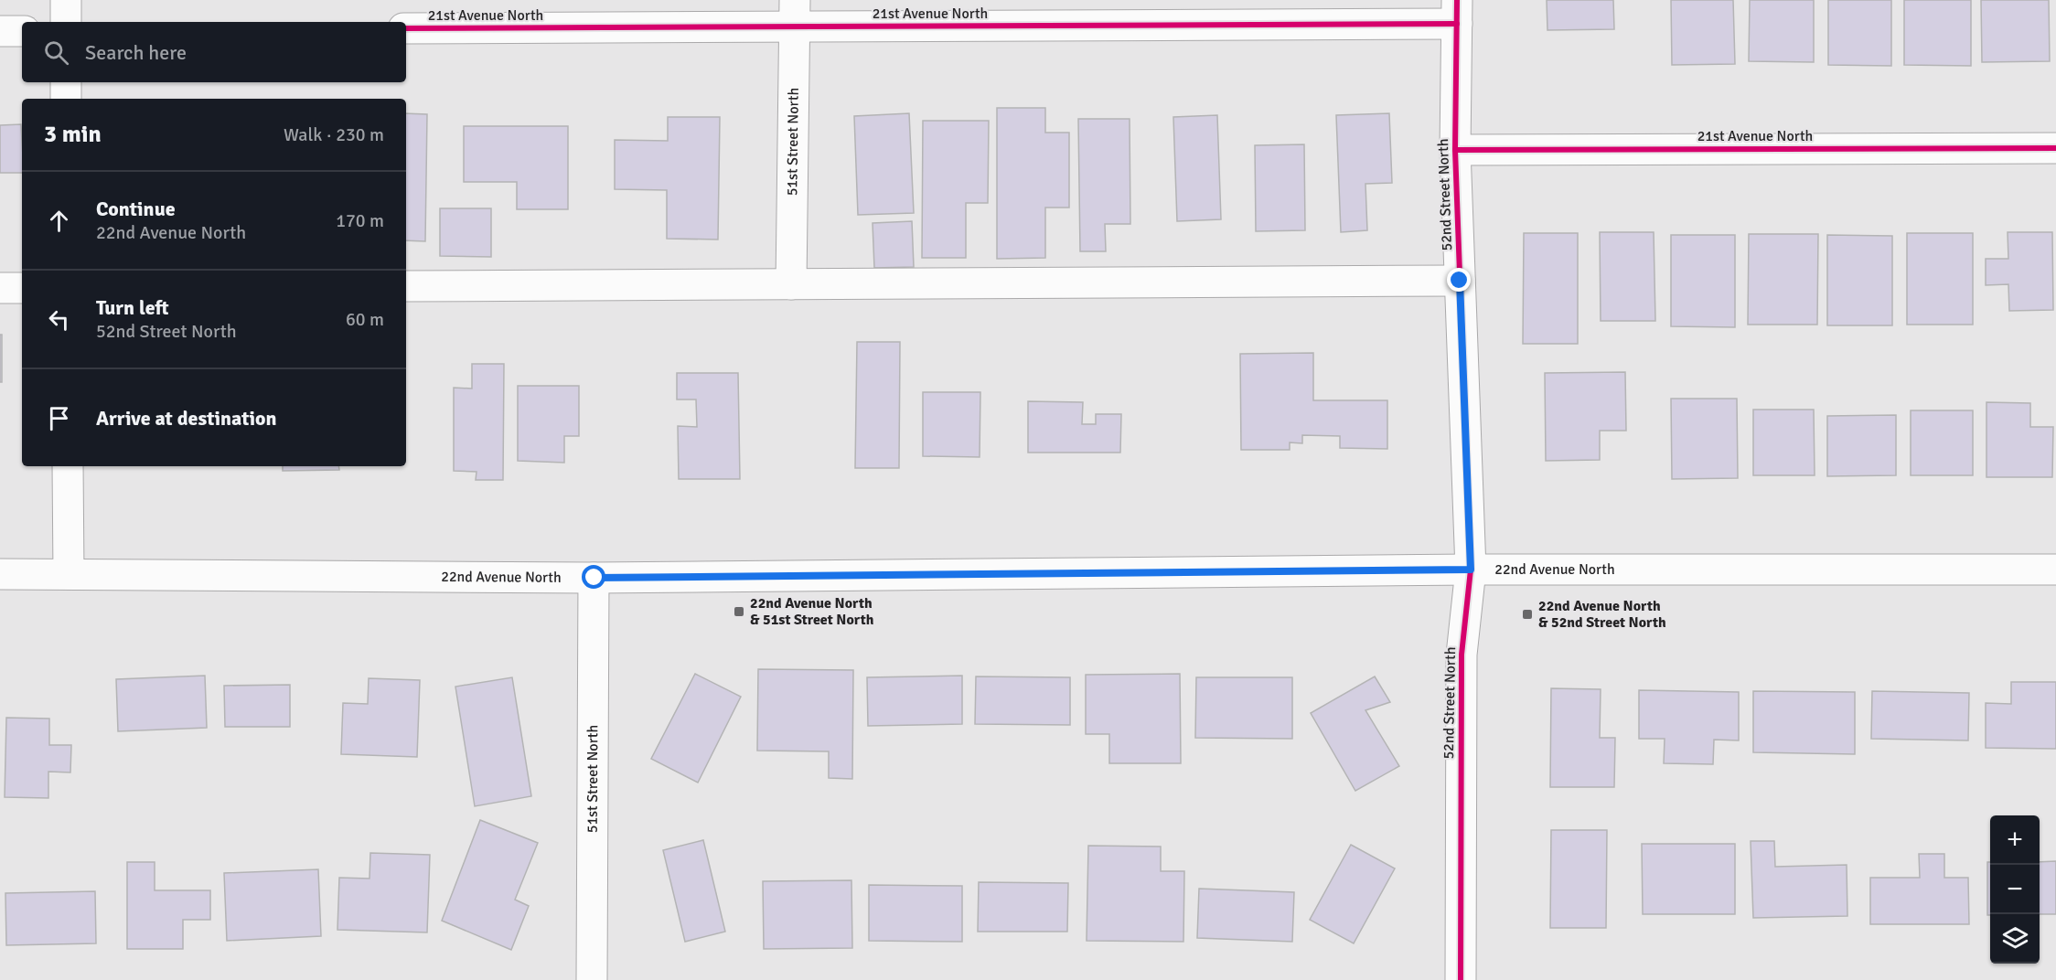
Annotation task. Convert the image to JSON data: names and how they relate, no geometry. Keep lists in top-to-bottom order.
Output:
{
  "streets": {
    "street": [
      "21st Avenue North",
      "51st Street North",
      "52nd Street North",
      "22nd Avenue North"
    ]
  },
  "crossings": [
    ["21st Avenue North", "51st Street North"],
    ["21st Avenue North", "52nd Street North"],
    ["51st Street North", "22nd Avenue North"],
    ["52nd Street North", "22nd Avenue North"]
  ],
  "places": {
    "transit": ["22nd Avenue North & 51st Street North", "22nd Avenue North & 52nd Street North"]
  },
  "page": {
    "search": "Search here",
    "heading": ["3 min", "Walk · 230 m"],
    "list": [
      ["Continue", "22nd Avenue North", "170 m"],
      ["Turn left", "52nd Street North", "60 m"],
      "Arrive at destination"
    ],
    "map_buttons": ["+", "−"]
  }
}
